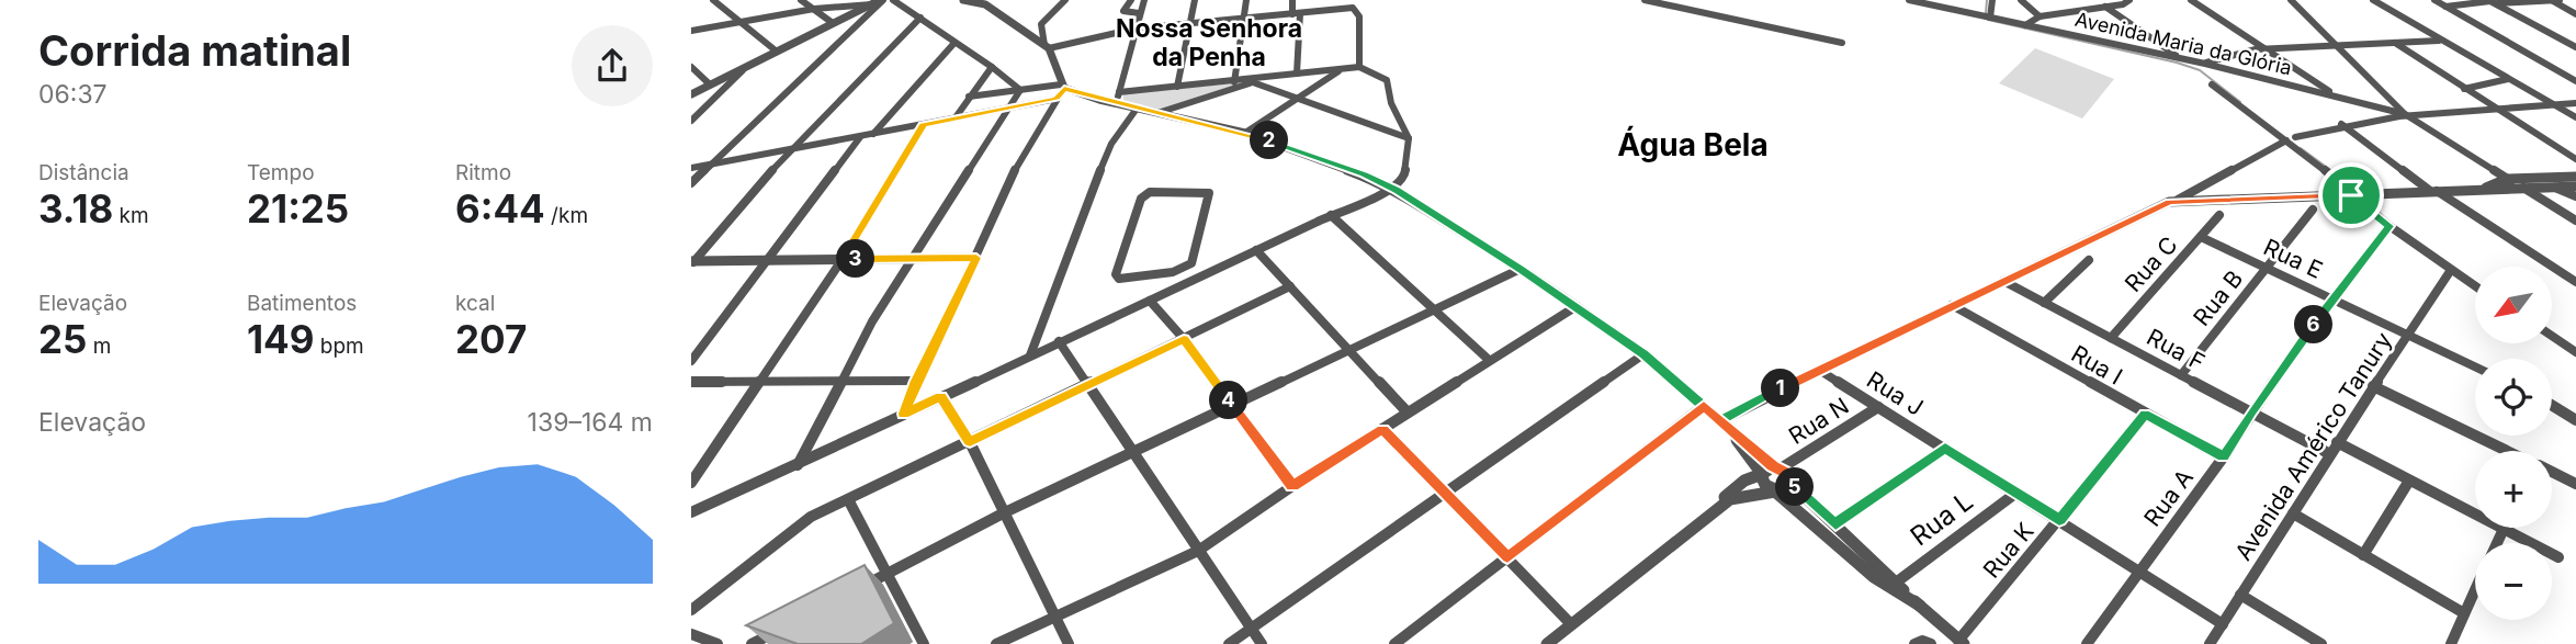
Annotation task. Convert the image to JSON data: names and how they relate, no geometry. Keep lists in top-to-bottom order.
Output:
{
  "streets": {
    "street": [
      "Avenida Maria da Glória",
      "Rua E",
      "Rua C",
      "Rua B",
      "Rua F",
      "Rua I",
      "Rua J",
      "Rua N",
      "Avenida Américo Tanury",
      "Rua A",
      "Rua L",
      "Rua K"
    ]
  },
  "crossings": [
    ["Rua E", "Rua C"],
    ["Rua E", "Rua B"],
    ["Rua E", "Avenida Américo Tanury"],
    ["Rua E", "Rua A"],
    ["Rua C", "Rua F"],
    ["Rua B", "Rua F"],
    ["Rua F", "Avenida Américo Tanury"],
    ["Rua F", "Rua A"],
    ["Rua I", "Rua A"],
    ["Rua I", "Rua K"],
    ["Rua J", "Rua N"],
    ["Rua J", "Avenida Américo Tanury"],
    ["Rua J", "Rua A"],
    ["Rua J", "Rua L"],
    ["Rua J", "Rua K"]
  ],
  "districts": ["Nossa Senhora da Penha", "Água Bela"],
  "north": "bottom left",
  "page": {
    "heading": ["Corrida matinal", "06:37"],
    "pins": [
      "2",
      "3",
      "6",
      "1",
      "4",
      "5"
    ],
    "stats": [
      ["Distância", "3.18 km"],
      ["Tempo", "21:25"],
      ["Ritmo", "6:44 /km"],
      ["Elevação", "25 m"],
      ["Batimentos", "149 bpm"],
      ["kcal", "207"]
    ],
    "map_buttons": ["+", "−"],
    "chart": ["Elevação", "139–164 m"]
  }
}
